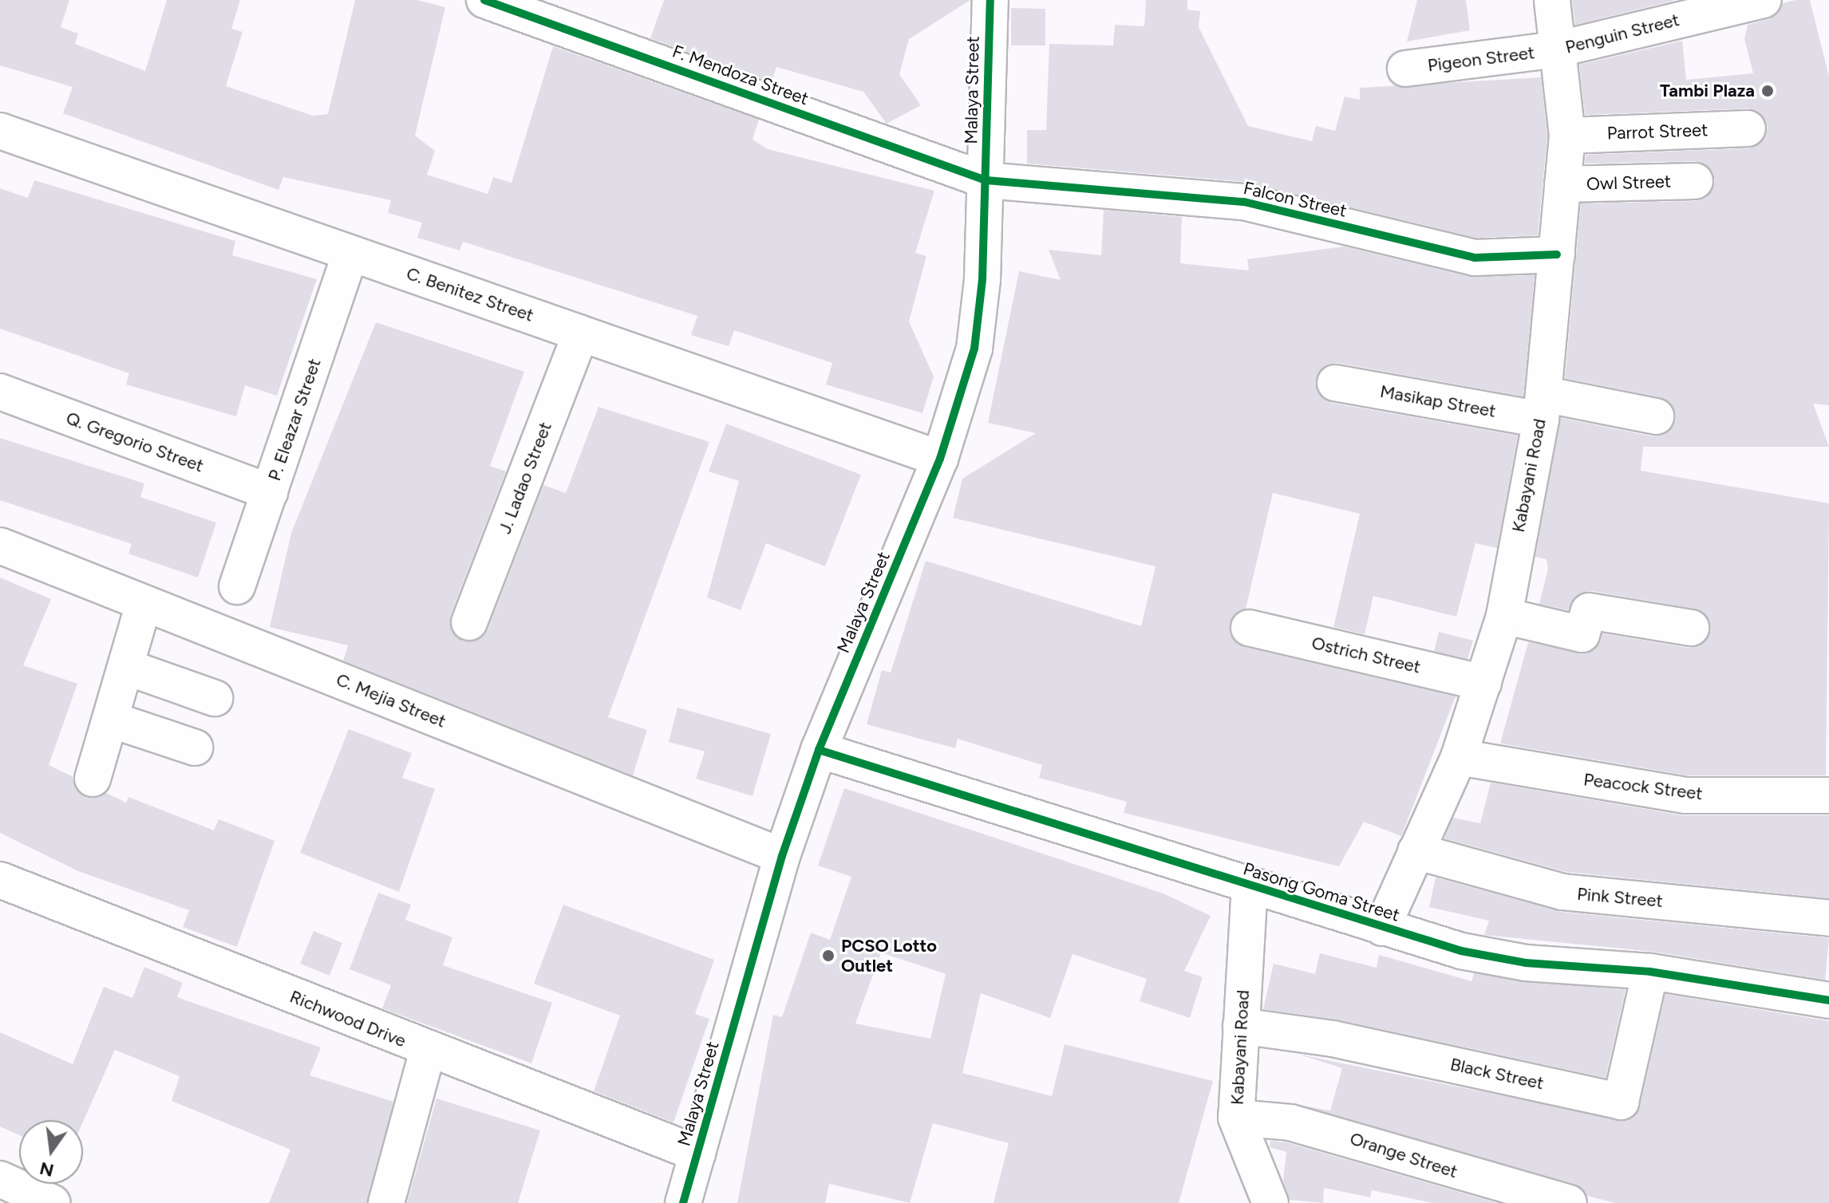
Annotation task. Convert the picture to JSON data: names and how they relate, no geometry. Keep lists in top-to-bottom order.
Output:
{
  "streets": {
    "street": [
      "Penguin Street",
      "Pigeon Street",
      "F. Mendoza Street",
      "Malaya Street",
      "Parrot Street",
      "Owl Street",
      "Falcon Street",
      "C. Benitez Street",
      "Masikap Street",
      "P. Eleazar Street",
      "Q. Gregorio Street",
      "Kabayani Road",
      "J. Ladao Street",
      "Ostrich Street",
      "C. Mejia Street",
      "Peacock Street",
      "Pasong Goma Street",
      "Pink Street",
      "Richwood Drive",
      "Black Street",
      "Orange Street"
    ]
  },
  "crossings": [
    ["Penguin Street", "Pigeon Street"],
    ["Penguin Street", "Kabayani Road"],
    ["Pigeon Street", "Kabayani Road"],
    ["F. Mendoza Street", "Malaya Street"],
    ["F. Mendoza Street", "Falcon Street"],
    ["Malaya Street", "Falcon Street"],
    ["Malaya Street", "C. Benitez Street"],
    ["Malaya Street", "C. Mejia Street"],
    ["Malaya Street", "Pasong Goma Street"],
    ["Malaya Street", "Richwood Drive"],
    ["Parrot Street", "Kabayani Road"],
    ["Owl Street", "Kabayani Road"],
    ["Falcon Street", "Kabayani Road"],
    ["C. Benitez Street", "P. Eleazar Street"],
    ["C. Benitez Street", "J. Ladao Street"],
    ["Masikap Street", "Kabayani Road"],
    ["P. Eleazar Street", "Q. Gregorio Street"],
    ["Kabayani Road", "Ostrich Street"],
    ["Kabayani Road", "Peacock Street"],
    ["Kabayani Road", "Pasong Goma Street"],
    ["Kabayani Road", "Pink Street"],
    ["Kabayani Road", "Black Street"],
    ["Kabayani Road", "Orange Street"],
    ["Pasong Goma Street", "Black Street"]
  ],
  "places": ["Tambi Plaza", "PCSO Lotto Outlet"],
  "north": "bottom"
}
